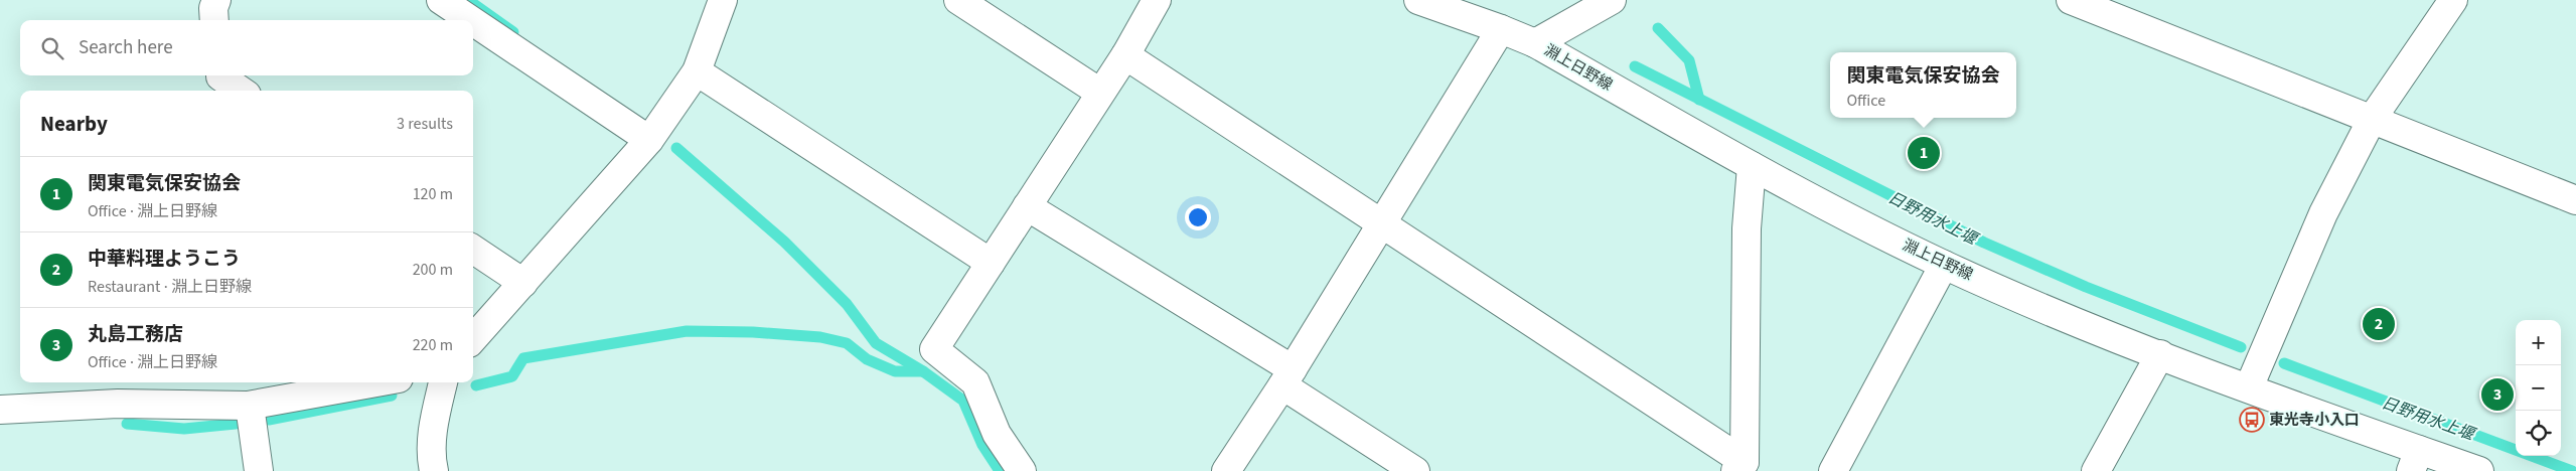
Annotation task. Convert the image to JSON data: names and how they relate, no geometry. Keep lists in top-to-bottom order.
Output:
{
  "streets": {
    "street": ["淵上日野線"]
  },
  "water": ["日野用水上堰"],
  "places": {
    "bus stop": ["東光寺小入口"]
  },
  "page": {
    "search": "Search here",
    "popup": ["関東電気保安協会", "Office"],
    "heading": ["Nearby", "3 results"],
    "pins": ["1", "2", "3"],
    "list": [
      {
        "mark": "1",
        "name": "関東電気保安協会",
        "note": "Office · 淵上日野線",
        "value": "120 m"
      },
      {
        "mark": "2",
        "name": "中華料理ようこう",
        "note": "Restaurant · 淵上日野線",
        "value": "200 m"
      },
      {
        "mark": "3",
        "name": "丸島工務店",
        "note": "Office · 淵上日野線",
        "value": "220 m"
      }
    ],
    "map_buttons": ["+", "−"]
  }
}
